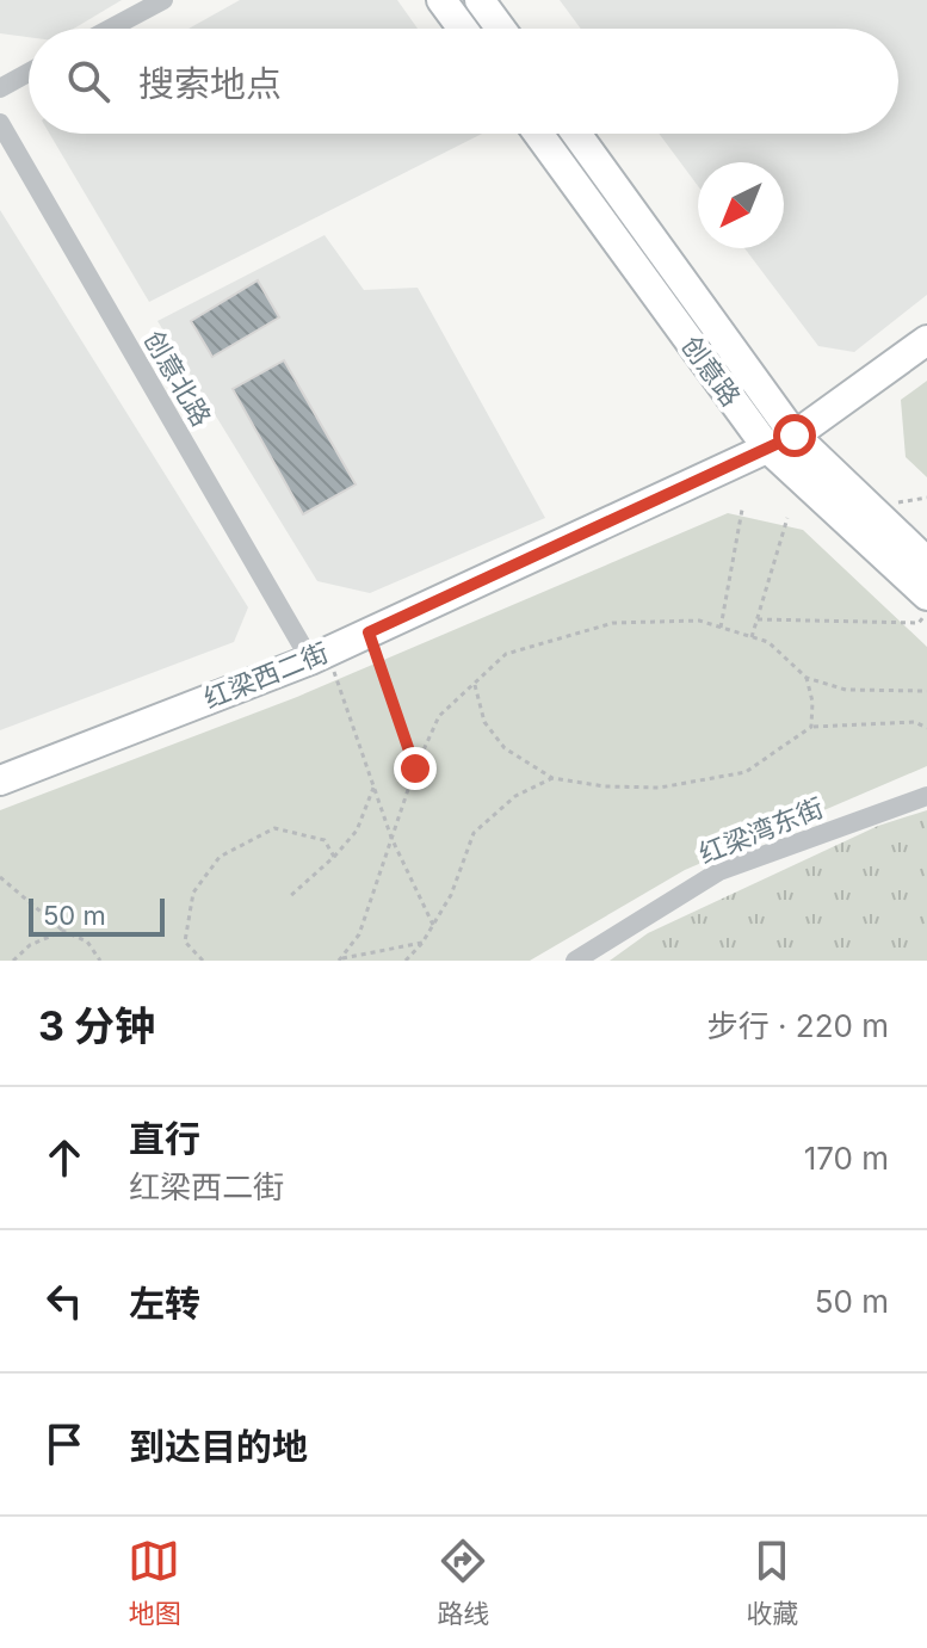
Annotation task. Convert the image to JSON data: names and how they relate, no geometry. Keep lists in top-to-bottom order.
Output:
{
  "streets": {
    "street": [
      "创意路",
      "创意北路",
      "红梁西二街",
      "红梁湾东街"
    ]
  },
  "crossings": [
    ["创意路", "红梁西二街"],
    ["创意北路", "红梁西二街"]
  ],
  "scale_bar": "50 m",
  "north": "bottom left",
  "page": {
    "search": "搜索地点",
    "scale": "50 m",
    "heading": ["3 分钟", "步行 · 220 m"],
    "list": [
      ["直行", "红梁西二街", "170 m"],
      ["左转", "50 m"],
      "到达目的地"
    ],
    "nav": ["地图", "路线", "收藏"]
  }
}
